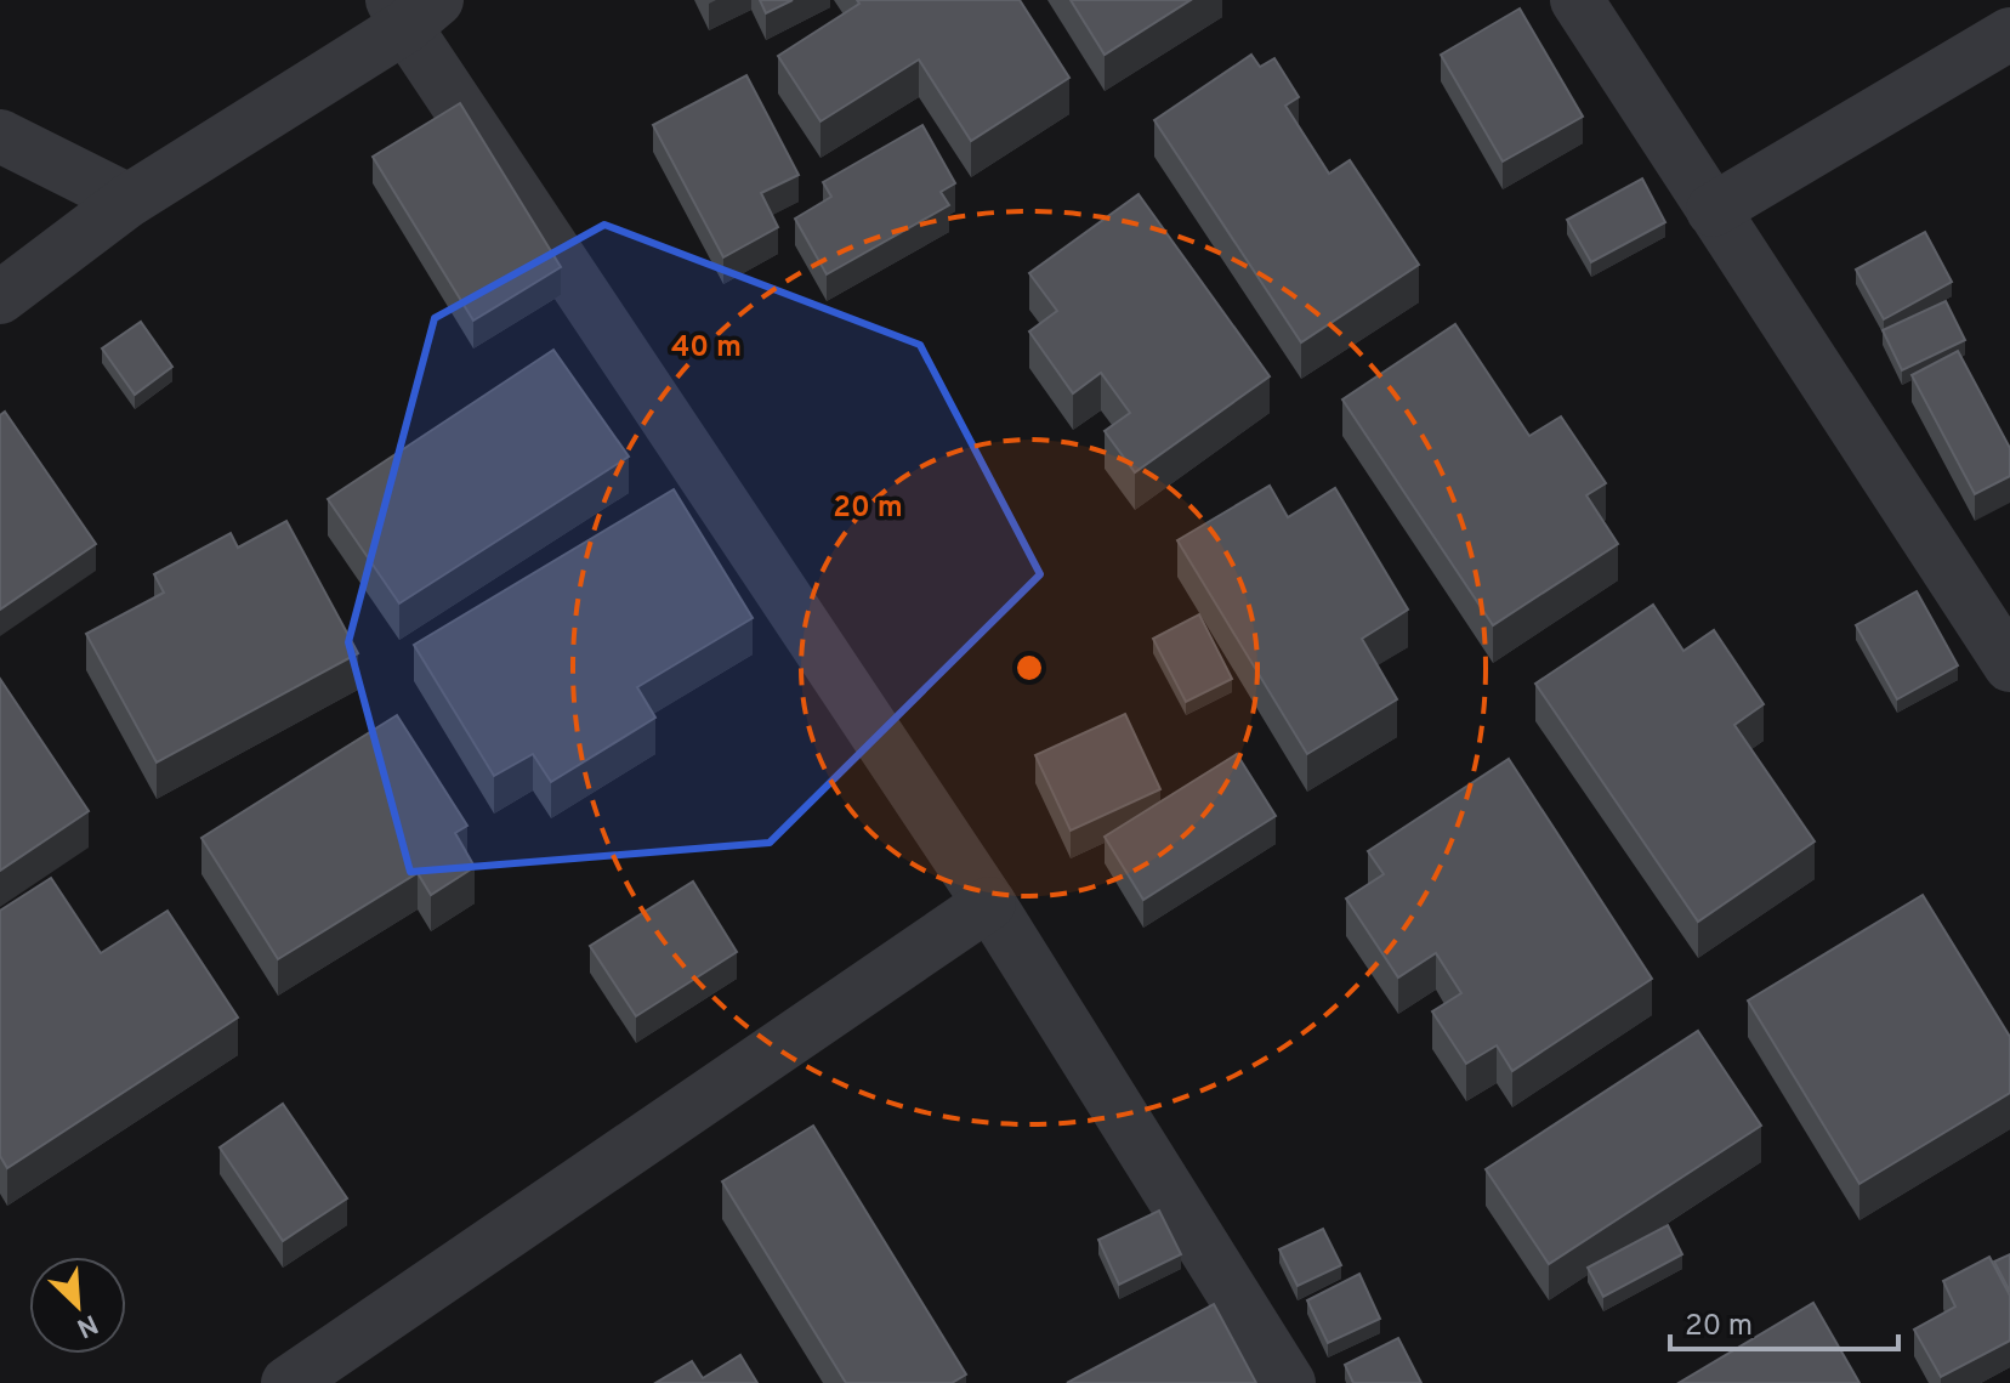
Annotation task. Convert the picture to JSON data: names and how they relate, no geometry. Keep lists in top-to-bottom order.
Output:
{
  "scale_bar": "20 m",
  "north": "bottom right",
  "rings": ["40 m", "20 m"]
}
